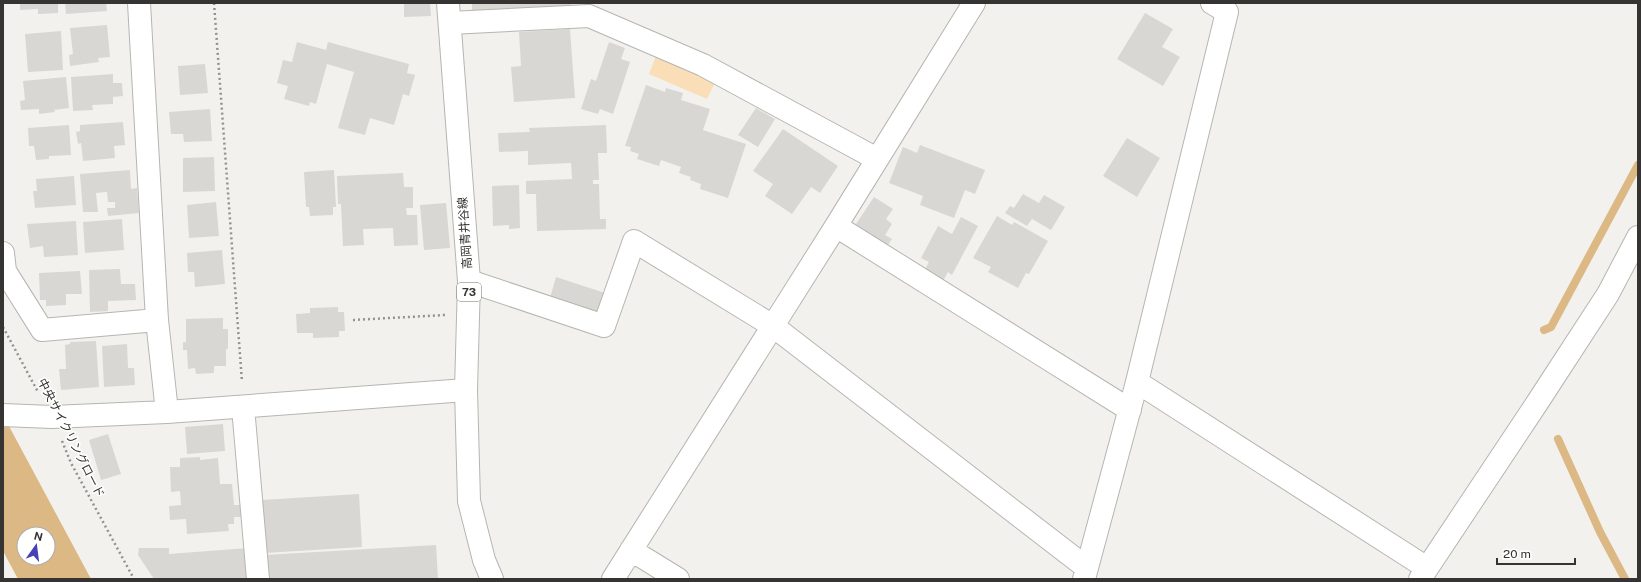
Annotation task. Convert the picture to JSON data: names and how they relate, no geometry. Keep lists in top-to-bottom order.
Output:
{
  "streets": {
    "street": ["高岡青井谷線", "73"],
    "path": ["中央サイクリングロード"]
  },
  "scale_bar": "20 m",
  "north": "top"
}
